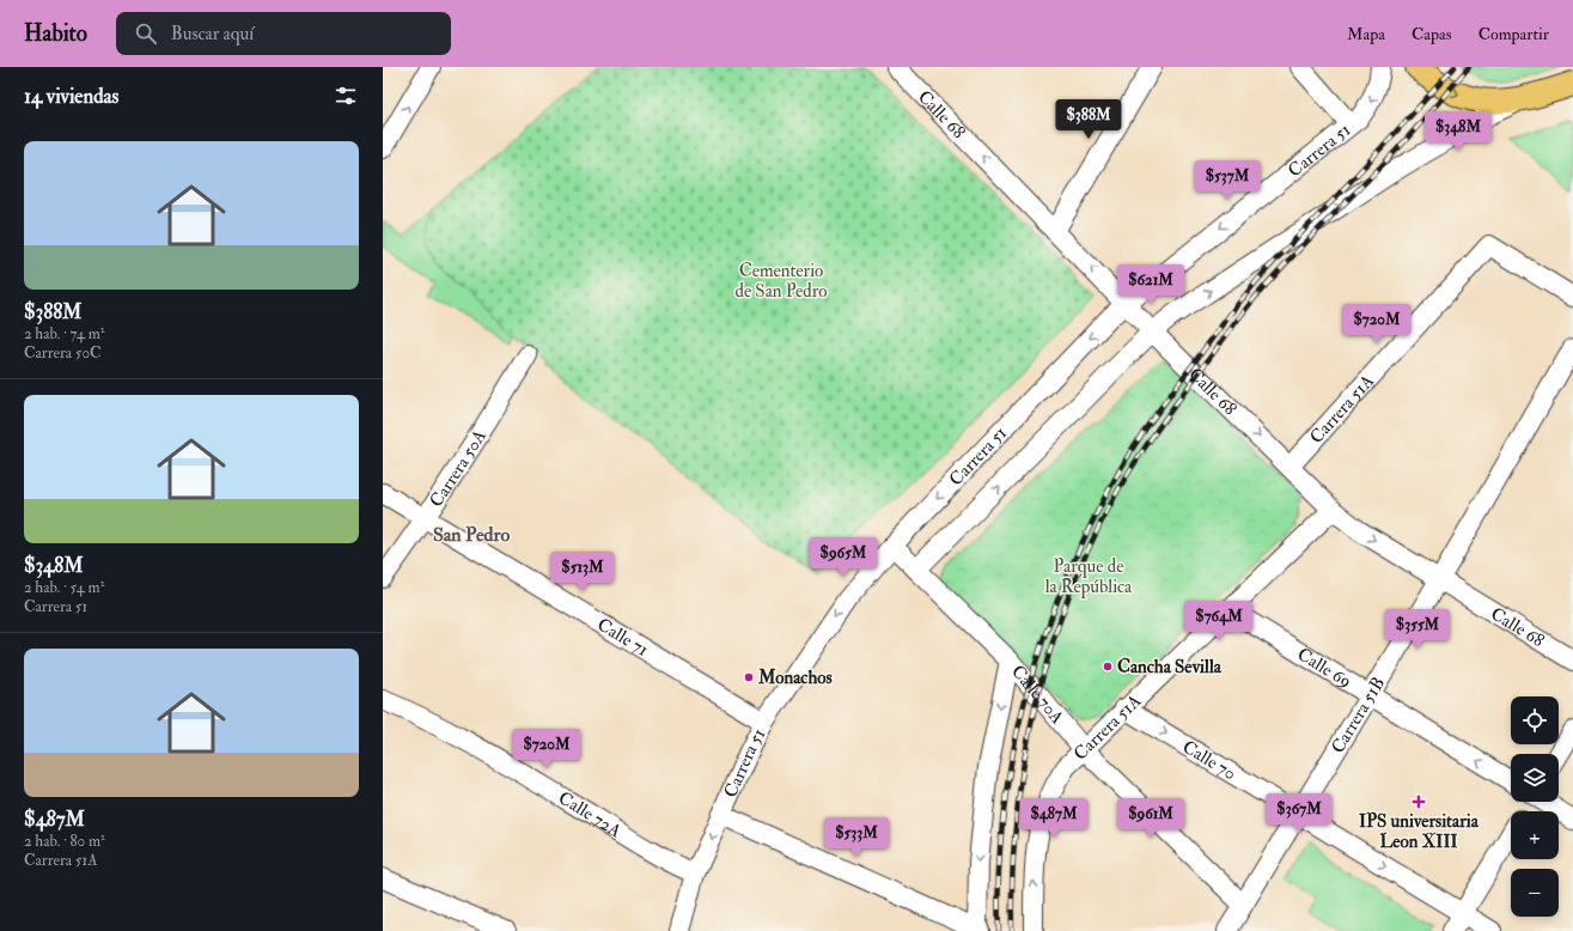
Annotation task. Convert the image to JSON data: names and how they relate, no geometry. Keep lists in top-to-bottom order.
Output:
{
  "streets": {
    "street": [
      "Calle 68",
      "Carrera 51",
      "Carrera 51A",
      "Carrera 50A",
      "Calle 71",
      "Calle 69",
      "Calle 70A",
      "Carrera 51B",
      "Calle 70",
      "Calle 72A"
    ]
  },
  "crossings": [
    ["Calle 68", "Carrera 51"],
    ["Calle 68", "Carrera 51A"],
    ["Calle 68", "Carrera 51B"],
    ["Carrera 51", "Calle 71"],
    ["Carrera 51", "Calle 70A"],
    ["Carrera 51", "Calle 72A"],
    ["Carrera 51A", "Calle 69"],
    ["Carrera 51A", "Calle 70A"],
    ["Carrera 51A", "Calle 70"],
    ["Carrera 50A", "Calle 71"],
    ["Calle 69", "Carrera 51B"],
    ["Calle 70A", "Carrera 51B"],
    ["Carrera 51B", "Calle 70"]
  ],
  "one_way": ["Calle 69", "Calle 70"],
  "districts": ["San Pedro"],
  "parks": ["Cementerio de San Pedro", "Parque de la República"],
  "places": {
    "other": ["Cancha Sevilla", "Monachos"],
    "health": ["IPS universitaria Leon XIII"]
  },
  "page": {
    "header": "Habito",
    "search": "Buscar aquí",
    "nav": ["Mapa", "Capas", "Compartir"],
    "heading": "14 viviendas",
    "price": [
      "$388M",
      "$348M",
      "$537M",
      "$621M",
      "$720M",
      "$965M",
      "$513M",
      "$764M",
      "$355M",
      "$720M",
      "$367M",
      "$487M",
      "$961M",
      "$533M"
    ],
    "list": [
      {
        "name": "$388M",
        "note": "2 hab. · 74 m² · Carrera 50C"
      },
      {
        "name": "$348M",
        "note": "2 hab. · 54 m² · Carrera 51"
      },
      {
        "name": "$487M",
        "note": "2 hab. · 80 m² · Carrera 51A"
      }
    ],
    "map_buttons": ["+", "−"]
  }
}
